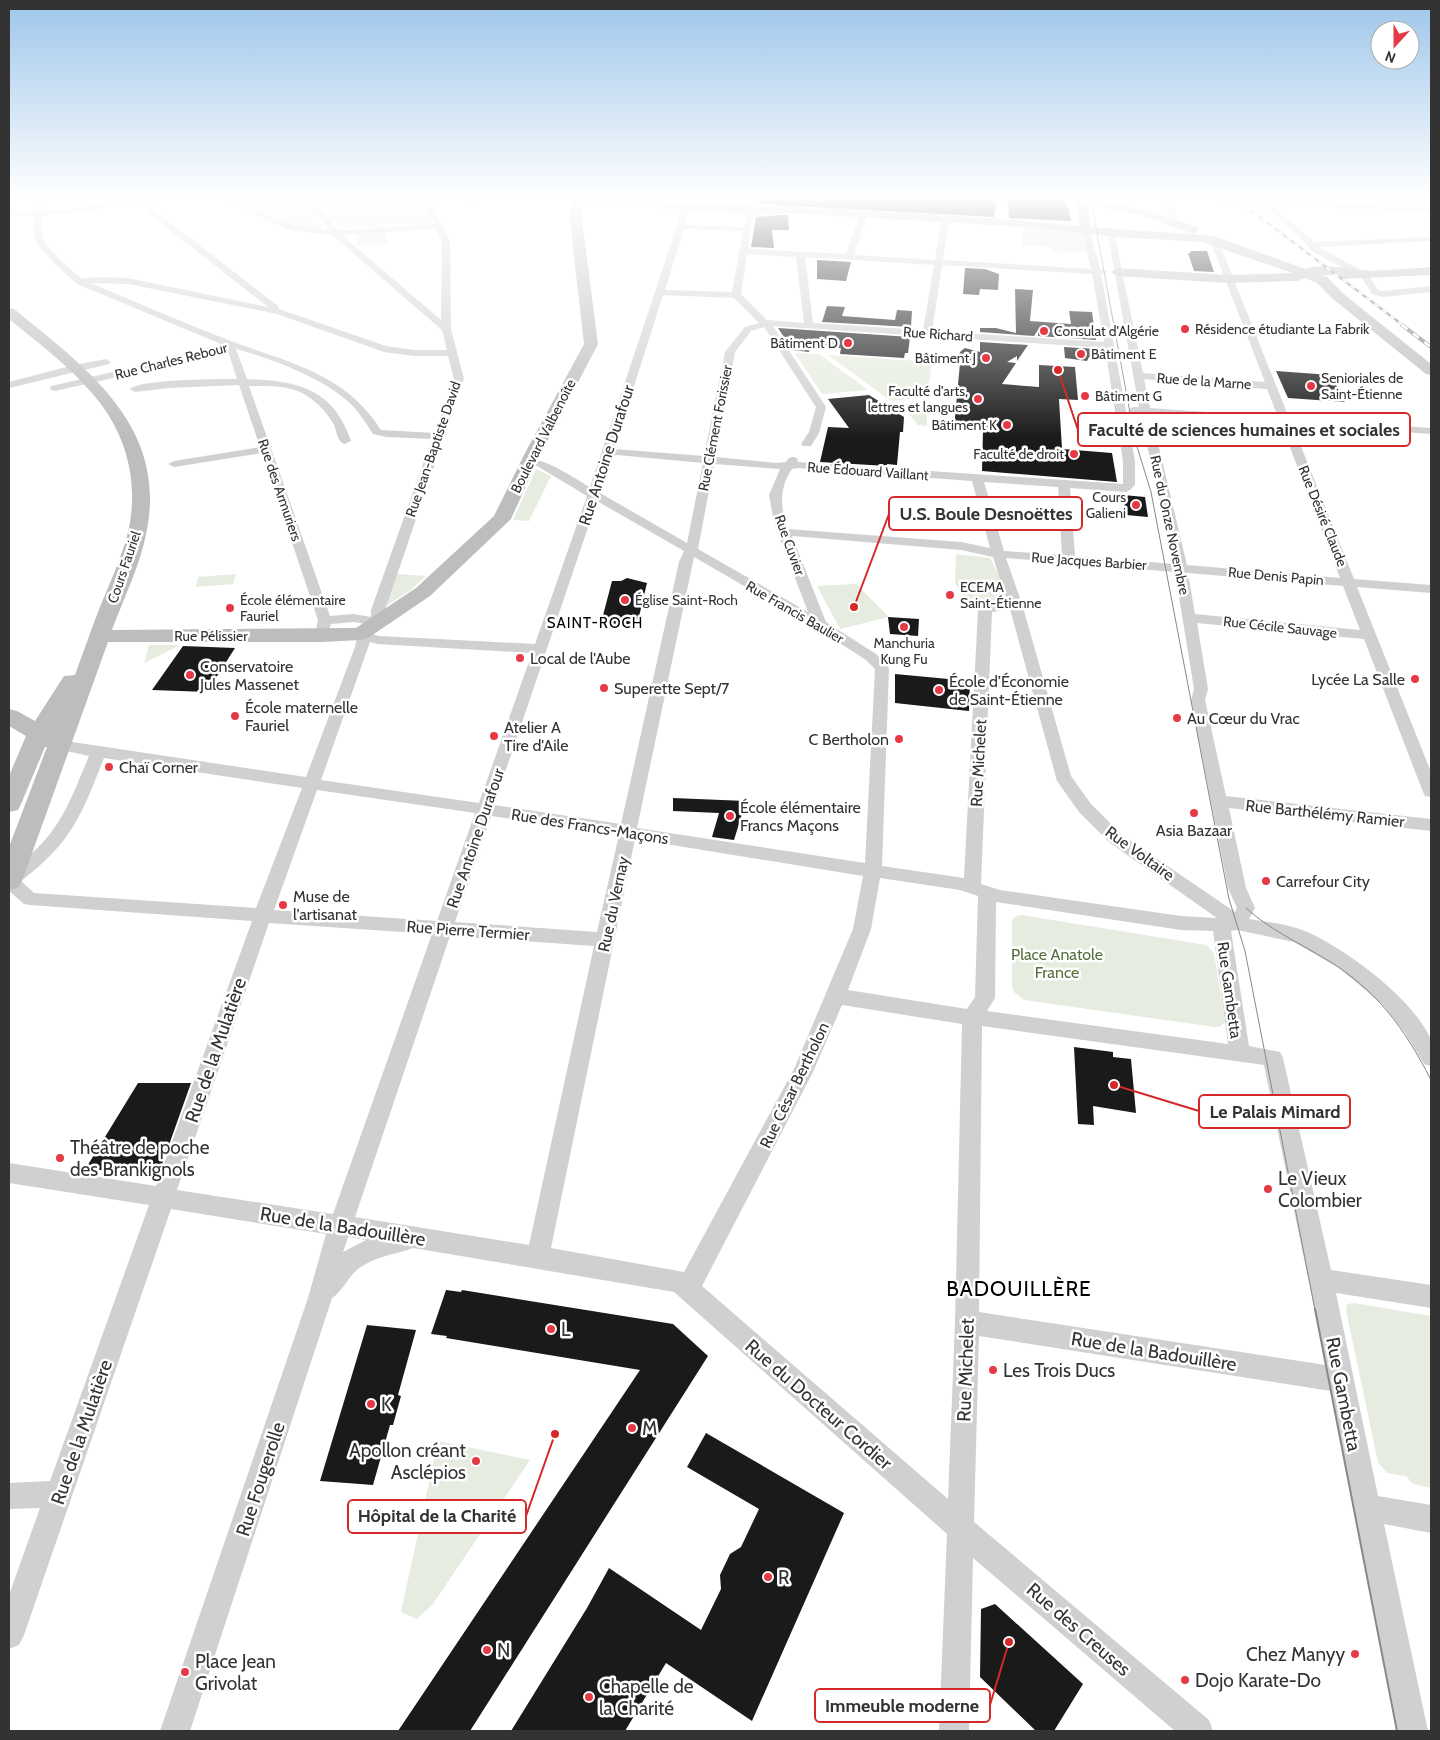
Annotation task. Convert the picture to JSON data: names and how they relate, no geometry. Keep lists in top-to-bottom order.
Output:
{
  "streets": {
    "main road": ["Boulevard Valbenoîte", "Cours Fauriel", "Rue Pélissier"],
    "street": [
      "Rue Richard",
      "Rue Charles Rebour",
      "Rue de la Marne",
      "Rue Clément Forissier",
      "Rue Jean-Baptiste David",
      "Rue Antoine Durafour",
      "Rue Édouard Vaillant",
      "Rue des Armuriers",
      "Rue Désiré Claude",
      "Rue du Onze Novembre",
      "Rue Cuvier",
      "Rue Jacques Barbier",
      "Rue Denis Papin",
      "Rue Francis Baulier",
      "Rue Cécile Sauvage",
      "Rue Michelet",
      "Rue Barthélémy Ramier",
      "Rue des Francs-Maçons",
      "Rue Voltaire",
      "Rue du Vernay",
      "Rue Pierre Termier",
      "Rue Gambetta",
      "Rue de la Mulatière",
      "Rue César Bertholon",
      "Rue de la Badouillère",
      "Rue du Docteur Cordier",
      "Rue Fougerolle",
      "Rue des Creuses"
    ]
  },
  "crossings": [
    ["Rue Richard", "Rue Clément Forissier"],
    ["Rue Richard", "Rue du Onze Novembre"],
    ["Rue Richard", "Rue Cuvier"],
    ["Rue Charles Rebour", "Rue Jean-Baptiste David"],
    ["Rue Charles Rebour", "Rue des Armuriers"],
    ["Rue Charles Rebour", "Cours Fauriel"],
    ["Rue de la Marne", "Rue Désiré Claude"],
    ["Rue de la Marne", "Rue du Onze Novembre"],
    ["Rue Clément Forissier", "Rue Édouard Vaillant"],
    ["Rue Clément Forissier", "Rue Cuvier"],
    ["Rue Clément Forissier", "Rue Francis Baulier"],
    ["Rue Clément Forissier", "Rue du Vernay"],
    ["Boulevard Valbenoîte", "Rue Jean-Baptiste David"],
    ["Boulevard Valbenoîte", "Rue Francis Baulier"],
    ["Boulevard Valbenoîte", "Rue Pélissier"],
    ["Boulevard Valbenoîte", "Rue de la Mulatière"],
    ["Rue Antoine Durafour", "Rue Édouard Vaillant"],
    ["Rue Antoine Durafour", "Rue Francis Baulier"],
    ["Rue Antoine Durafour", "Rue des Francs-Maçons"],
    ["Rue Antoine Durafour", "Rue Pierre Termier"],
    ["Rue Antoine Durafour", "Rue de la Badouillère"],
    ["Rue Antoine Durafour", "Rue Fougerolle"],
    ["Rue Édouard Vaillant", "Rue du Onze Novembre"],
    ["Rue Édouard Vaillant", "Rue Cuvier"],
    ["Rue Édouard Vaillant", "Rue Voltaire"],
    ["Rue des Armuriers", "Rue Pélissier"],
    ["Rue Désiré Claude", "Rue Denis Papin"],
    ["Rue Désiré Claude", "Rue Cécile Sauvage"],
    ["Rue du Onze Novembre", "Rue Jacques Barbier"],
    ["Rue du Onze Novembre", "Rue Denis Papin"],
    ["Rue du Onze Novembre", "Rue Cécile Sauvage"],
    ["Rue du Onze Novembre", "Rue Barthélémy Ramier"],
    ["Rue du Onze Novembre", "Rue Gambetta"],
    ["Rue Cuvier", "Rue Jacques Barbier"],
    ["Rue Cuvier", "Rue Francis Baulier"],
    ["Rue Jacques Barbier", "Rue Denis Papin"],
    ["Rue Jacques Barbier", "Rue Voltaire"],
    ["Cours Fauriel", "Rue Pélissier"],
    ["Cours Fauriel", "Rue des Francs-Maçons"],
    ["Rue Francis Baulier", "Rue des Francs-Maçons"],
    ["Rue Francis Baulier", "Rue du Vernay"],
    ["Rue Francis Baulier", "Rue César Bertholon"],
    ["Rue Pélissier", "Rue de la Mulatière"],
    ["Rue Michelet", "Rue des Francs-Maçons"],
    ["Rue Michelet", "Rue Voltaire"],
    ["Rue Michelet", "Rue de la Badouillère"],
    ["Rue Michelet", "Rue du Docteur Cordier"],
    ["Rue Michelet", "Rue des Creuses"],
    ["Rue Barthélémy Ramier", "Rue Gambetta"],
    ["Rue des Francs-Maçons", "Rue du Vernay"],
    ["Rue des Francs-Maçons", "Rue de la Mulatière"],
    ["Rue des Francs-Maçons", "Rue César Bertholon"],
    ["Rue Voltaire", "Rue Gambetta"],
    ["Rue du Vernay", "Rue Pierre Termier"],
    ["Rue du Vernay", "Rue de la Badouillère"],
    ["Rue Pierre Termier", "Rue de la Mulatière"],
    ["Rue Gambetta", "Rue de la Badouillère"],
    ["Rue de la Mulatière", "Rue de la Badouillère"],
    ["Rue César Bertholon", "Rue de la Badouillère"],
    ["Rue César Bertholon", "Rue du Docteur Cordier"],
    ["Rue de la Badouillère", "Rue du Docteur Cordier"],
    ["Rue de la Badouillère", "Rue Fougerolle"],
    ["Rue du Docteur Cordier", "Rue des Creuses"]
  ],
  "districts": ["SAINT-ROCH", "BADOUILLÈRE"],
  "parks": ["Place Anatole France"],
  "places": [
    "Résidence étudiante La Fabrik",
    "Consulat d'Algérie",
    "Bâtiment D",
    "Bâtiment E",
    "Bâtiment J",
    "Faculté de sciences humaines et sociales",
    "Senioriales de Saint-Étienne",
    "Bâtiment G",
    "Faculté d'arts, lettres et langues",
    "Bâtiment K",
    "Faculté de droit",
    "Cours Galieni",
    "ECEMA Saint-Étienne",
    "Église Saint-Roch",
    "U.S. Boule Desnoëttes",
    "École élémentaire Fauriel",
    "Manchuria Kung Fu",
    "Local de l'Aube",
    "Conservatoire Jules Massenet",
    "Lycée La Salle",
    "Superette Sept/7",
    "École d’Économie de Saint-Étienne",
    "École maternelle Fauriel",
    "Au Cœur du Vrac",
    "Atelier A Tire d'Aile",
    "C Bertholon",
    "Chaï Corner",
    "Asia Bazaar",
    "École élémentaire Francs Maçons",
    "Carrefour City",
    "Muse de l'artisanat",
    "Le Palais Mimard",
    "Théâtre de poche des Brankignols",
    "Le Vieux Colombier",
    "L",
    "Les Trois Ducs",
    "K",
    "M",
    "Hôpital de la Charité",
    "Apollon créant Asclépios",
    "R",
    "Immeuble moderne",
    "N",
    "Chez Manyy",
    "Place Jean Grivolat",
    "Dojo Karate-Do",
    "Chapelle de la Charité"
  ],
  "north": "bottom"
}
